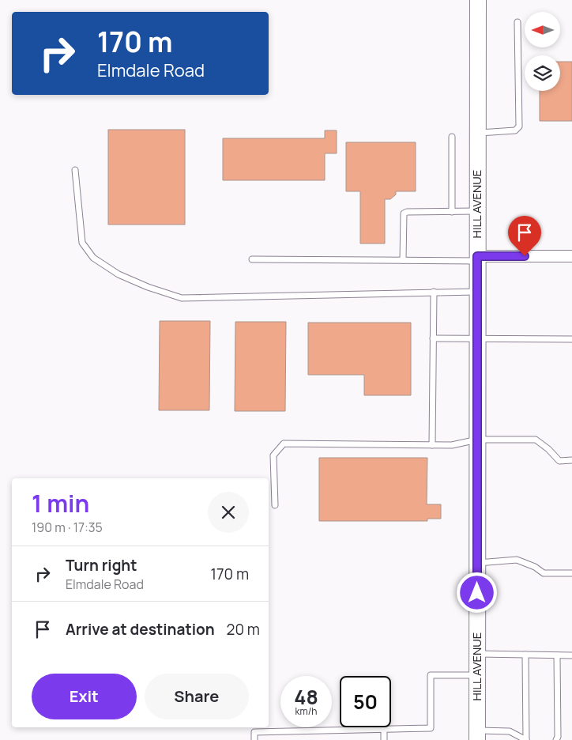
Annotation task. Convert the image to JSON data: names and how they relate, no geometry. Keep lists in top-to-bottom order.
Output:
{
  "streets": {
    "main road": ["HILL AVENUE"]
  },
  "north": "left",
  "page": {
    "turn": ["170 m", "Elmdale Road"],
    "heading": ["1 min", "190 m · 17:35"],
    "list": [
      {
        "name": "Turn right",
        "note": "Elmdale Road",
        "value": "170 m"
      },
      {
        "name": "Arrive at destination",
        "value": "20 m"
      }
    ],
    "buttons": ["Exit", "Share"],
    "speed": "48 km/h",
    "limit": "50"
  }
}
